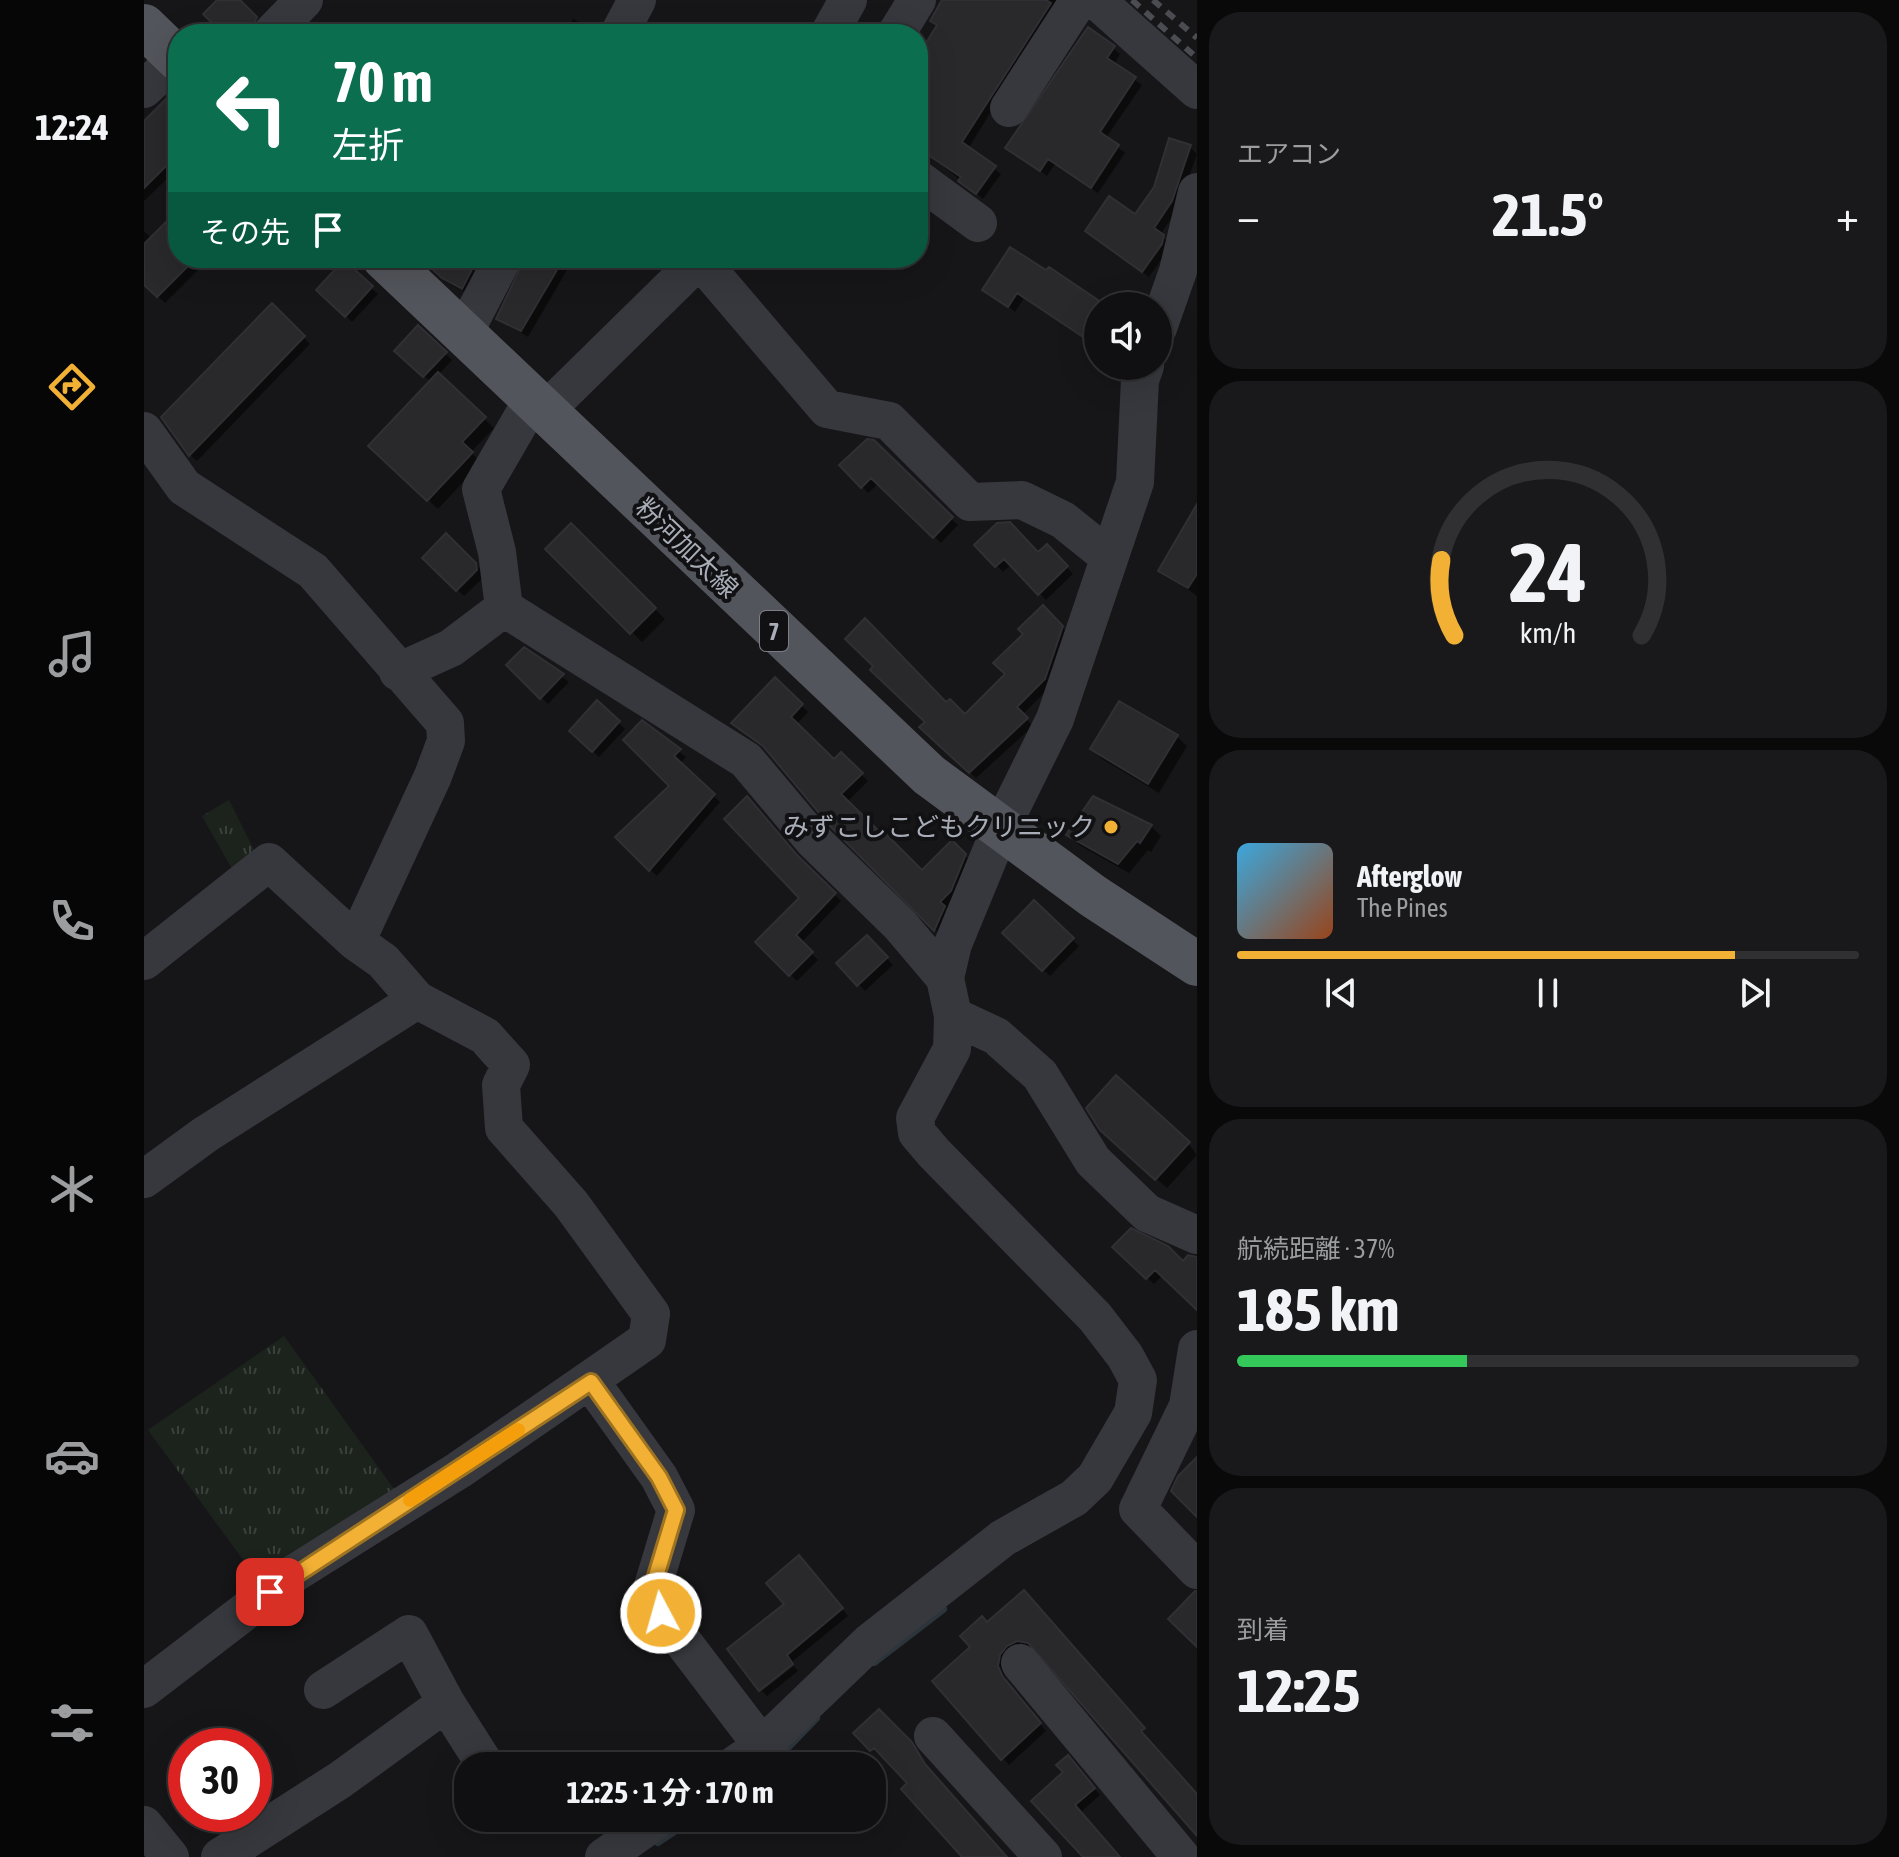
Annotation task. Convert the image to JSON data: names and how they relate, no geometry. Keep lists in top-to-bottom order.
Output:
{
  "streets": {
    "main road": ["粉河加太線", "7"]
  },
  "places": ["みずこしこどもクリニック"],
  "page": {
    "tabs": "12:24",
    "tile": [
      "エアコン",
      ["航続距離 · 37%", "185 km"],
      ["到着", "12:25"]
    ],
    "turn": ["70 m", "左折"],
    "heat": ["−", "21.5°", "+"],
    "then": "その先",
    "song": ["Afterglow", "The Pines"],
    "limit": "30",
    "trip": "12:25 · 1 分 · 170 m",
    "gauge": ["24", "km/h"]
  }
}
